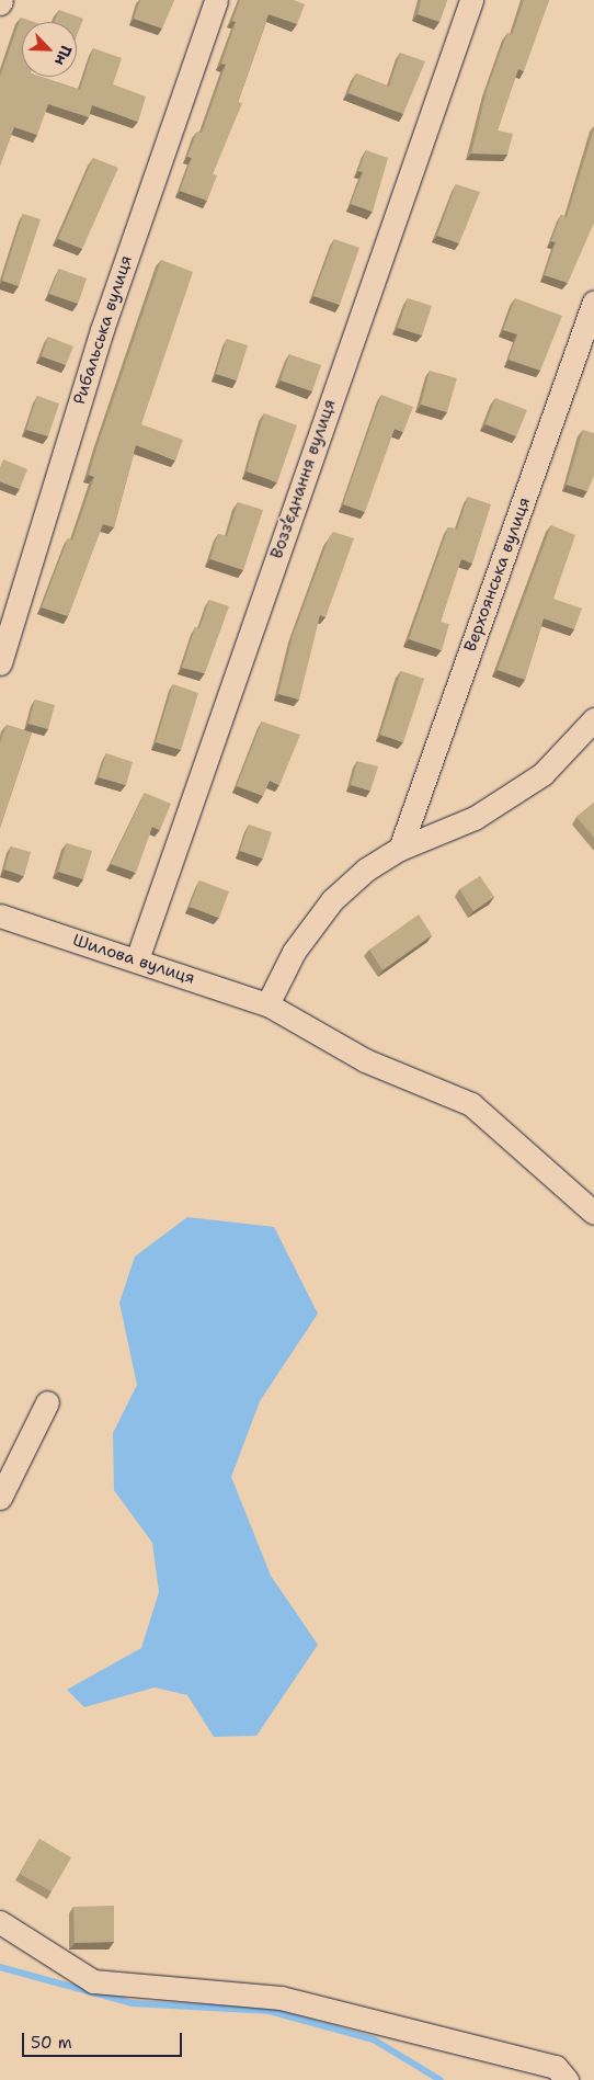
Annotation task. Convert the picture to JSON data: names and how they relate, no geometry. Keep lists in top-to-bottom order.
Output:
{
  "streets": {
    "street": [
      "Рибальська вулиця",
      "Возз’єднання вулиця",
      "Верхоянська вулиця",
      "Шилова вулиця"
    ]
  },
  "crossings": [
    ["Возз’єднання вулиця", "Шилова вулиця"]
  ],
  "scale_bar": "50 m",
  "north": "bottom right"
}
